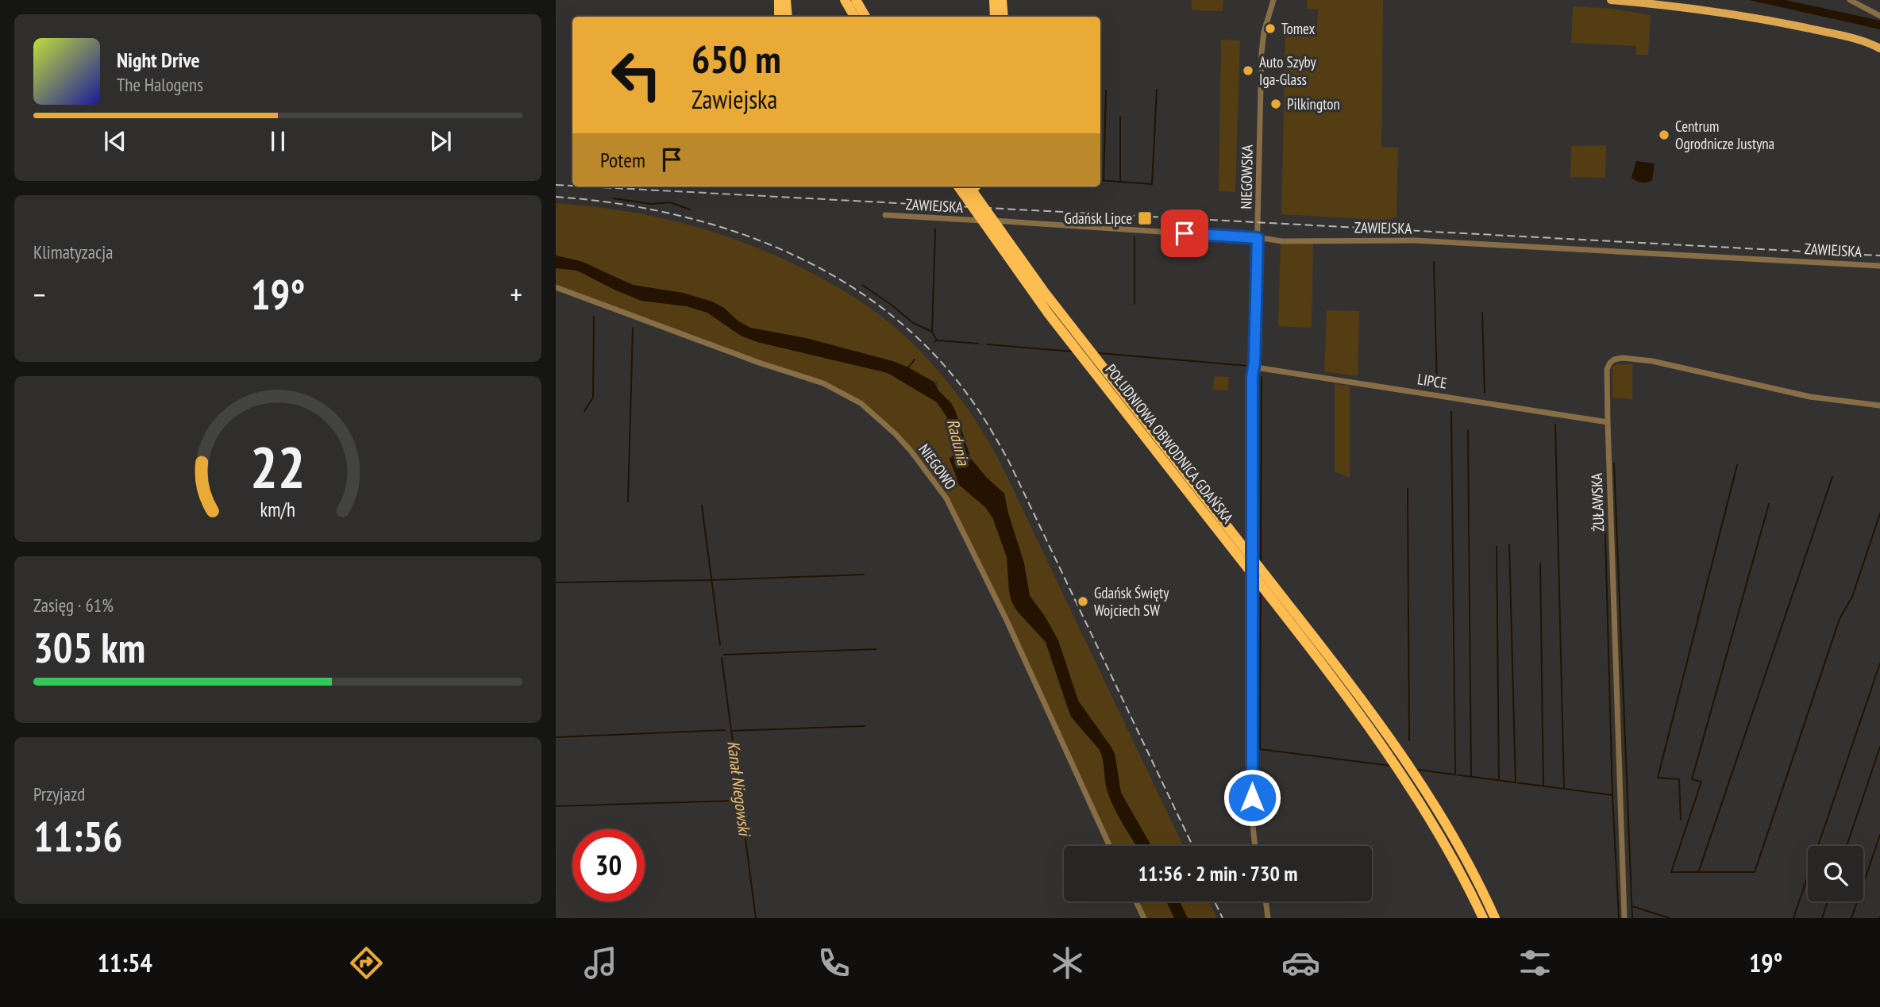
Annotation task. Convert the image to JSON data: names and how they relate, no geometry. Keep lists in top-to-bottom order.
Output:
{
  "streets": {
    "highway": ["POŁUDNIOWA OBWODNICA GDAŃSKA"],
    "street": [
      "NIEGOWSKA",
      "ZAWIEJSKA",
      "LIPCE",
      "NIEGOWO",
      "ŻUŁAWSKA"
    ]
  },
  "crossings": [
    ["NIEGOWSKA", "ZAWIEJSKA"],
    ["NIEGOWSKA", "LIPCE"],
    ["LIPCE", "ŻUŁAWSKA"]
  ],
  "water": ["Radunia", "Kanał Niegowski"],
  "places": {
    "other": [
      "Tomex",
      "Auto Szyby Iga-Glass",
      "Pilkington",
      "Centrum Ogrodnicze Justyna",
      "Gdańsk Święty Wojciech SW"
    ],
    "transit": ["Gdańsk Lipce"]
  },
  "page": {
    "turn": ["650 m", "Zawiejska"],
    "song": ["Night Drive", "The Halogens"],
    "then": "Potem",
    "tile": [
      "Klimatyzacja",
      ["Zasięg · 61%", "305 km"],
      ["Przyjazd", "11:56"]
    ],
    "heat": ["−", "19°", "+"],
    "limit": "30",
    "trip": "11:56 · 2 min · 730 m",
    "tabs": ["11:54", "19°"],
    "gauge": ["22", "km/h"]
  }
}
